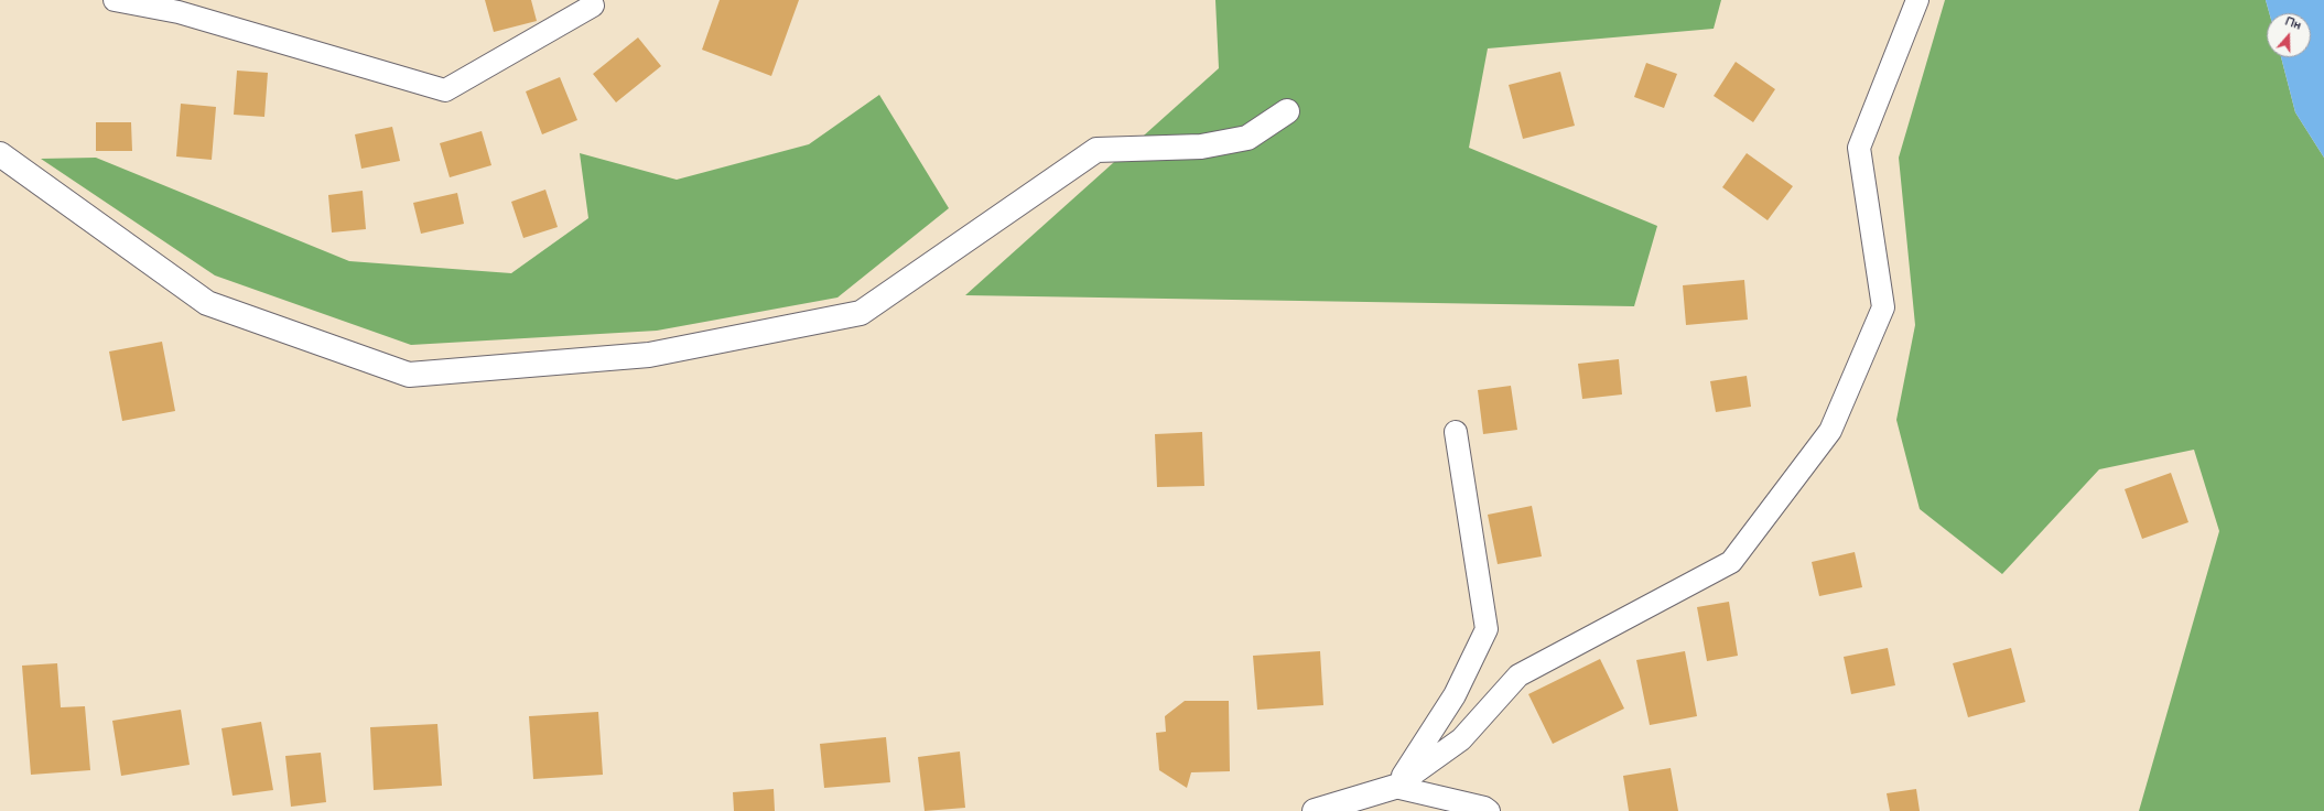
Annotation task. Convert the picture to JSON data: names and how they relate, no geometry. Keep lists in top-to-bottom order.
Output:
{
  "north": "top"
}
